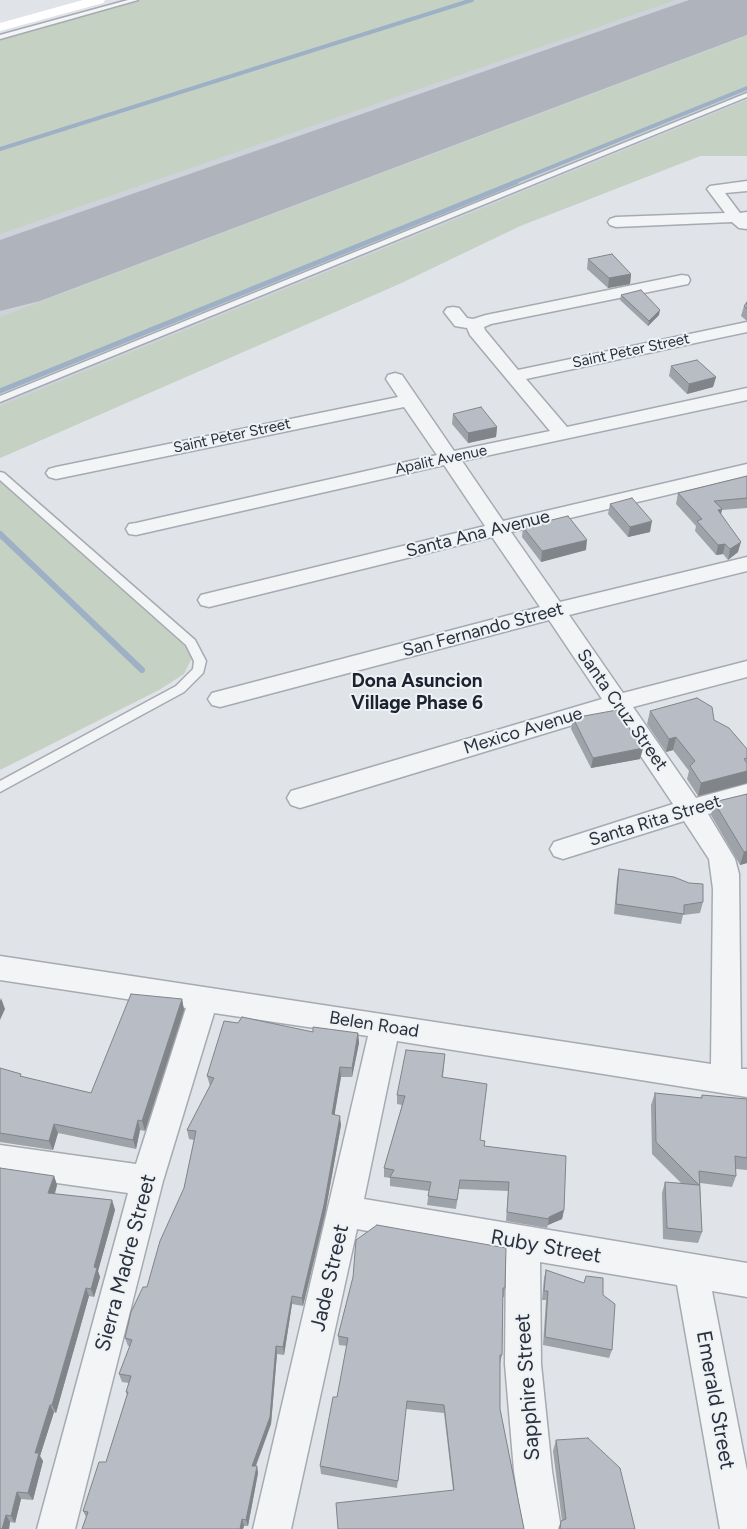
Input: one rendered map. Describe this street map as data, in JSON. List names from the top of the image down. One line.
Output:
{"streets":{"street":["Saint Peter Street","Apalit Avenue","Santa Ana Avenue","San Fernando Street","Santa Cruz Street","Mexico Avenue","Santa Rita Street","Belen Road","Ruby Street","Sierra Madre Street","Jade Street","Sapphire Street","Emerald Street"]},"crossings":[["Saint Peter Street","Santa Cruz Street"],["Apalit Avenue","Santa Cruz Street"],["Santa Ana Avenue","Santa Cruz Street"],["San Fernando Street","Santa Cruz Street"],["Santa Cruz Street","Mexico Avenue"],["Santa Cruz Street","Santa Rita Street"],["Santa Cruz Street","Belen Road"],["Belen Road","Sierra Madre Street"],["Belen Road","Jade Street"],["Ruby Street","Jade Street"],["Ruby Street","Sapphire Street"],["Ruby Street","Emerald Street"]],"districts":["Dona Asuncion Village Phase 6"]}
